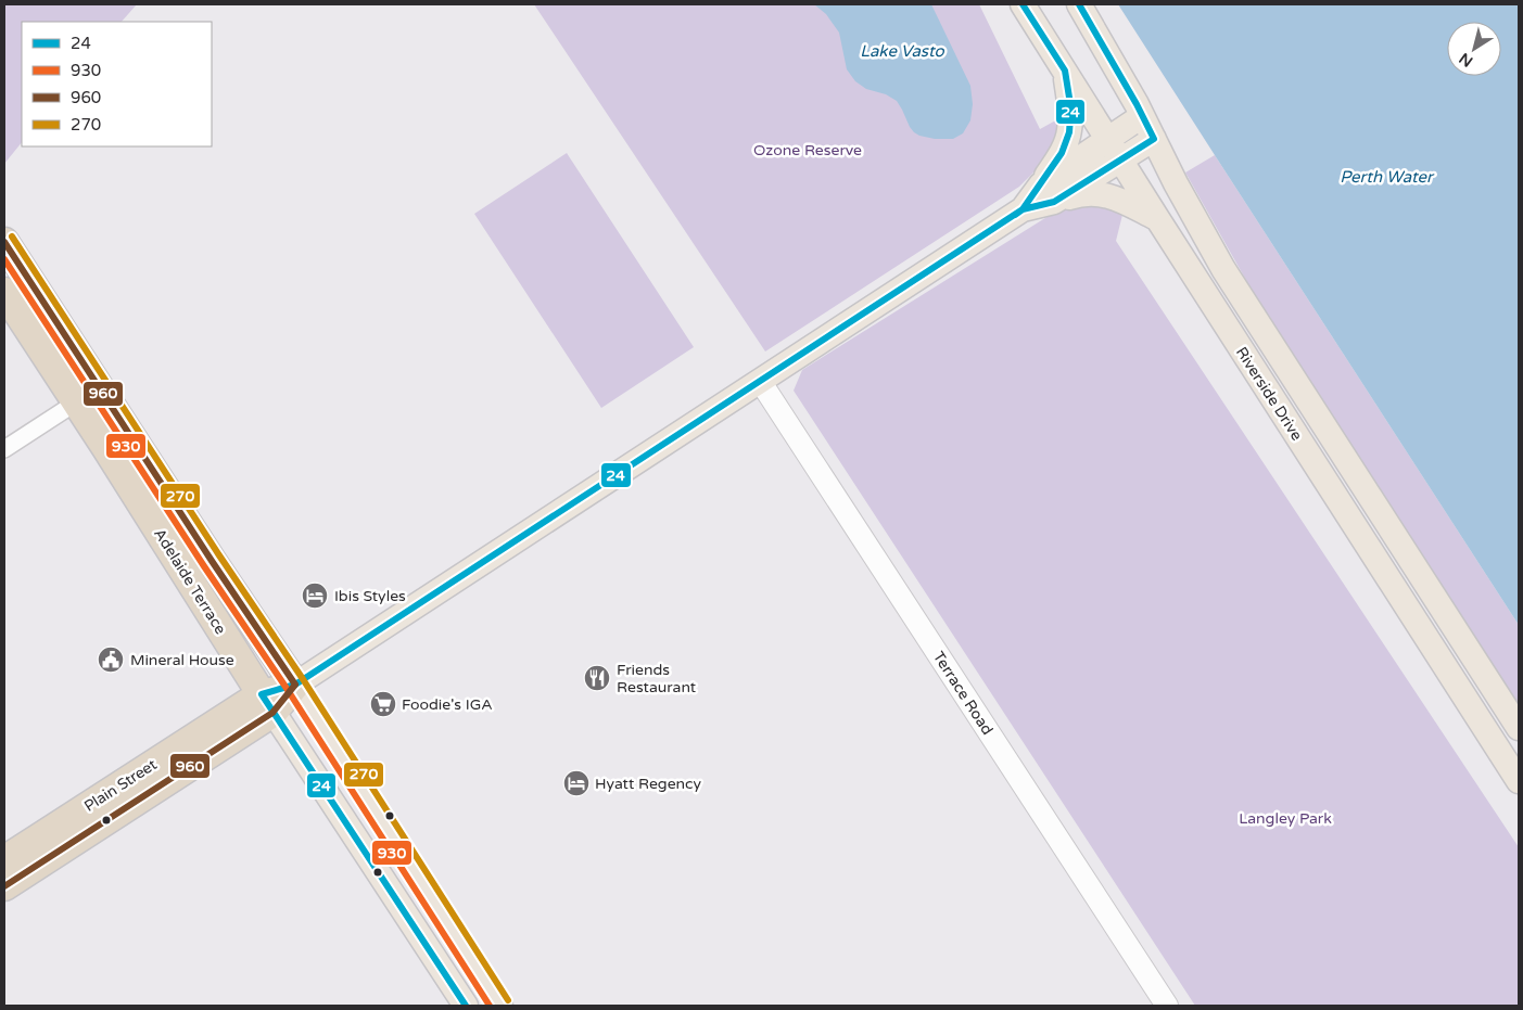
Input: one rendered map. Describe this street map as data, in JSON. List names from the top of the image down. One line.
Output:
{"streets":{"highway":["Adelaide Terrace","Plain Street"],"main road":["Riverside Drive"],"street":["Terrace Road"]},"crossings":[["Riverside Drive","Plain Street"],["Adelaide Terrace","Plain Street"],["Terrace Road","Plain Street"]],"water":["Lake Vasto","Perth Water"],"parks":["Ozone Reserve","Langley Park"],"places":{"hotel":["Ibis Styles","Hyatt Regency"],"public building":["Mineral House"],"restaurant":["Friends Restaurant"],"supermarket":["Foodie's IGA"]},"lines":["transit line 24","transit line 270","transit line 960","transit line 930"],"legend":["24","930","960","270"],"north":"bottom left"}
